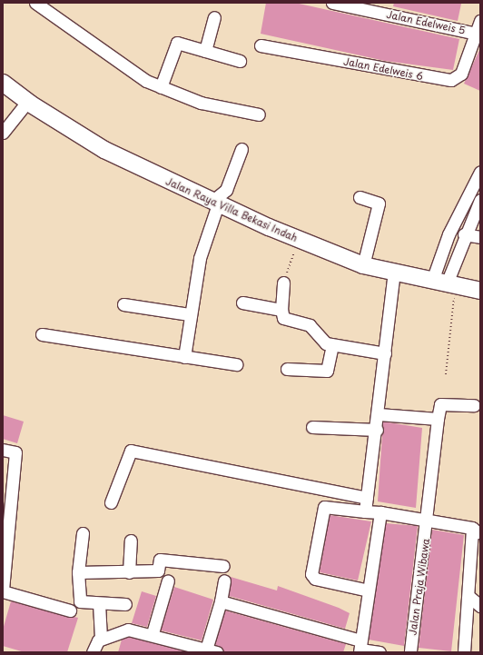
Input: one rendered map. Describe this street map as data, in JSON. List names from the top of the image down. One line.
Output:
{"streets":{"main road":["Jalan Raya Villa Bekasi Indah"],"street":["Jalan Edelweis 5","Jalan Edelweis 6","Jalan Praja Wibawa"]},"crossings":[["Jalan Edelweis 5","Jalan Edelweis 6"]]}
